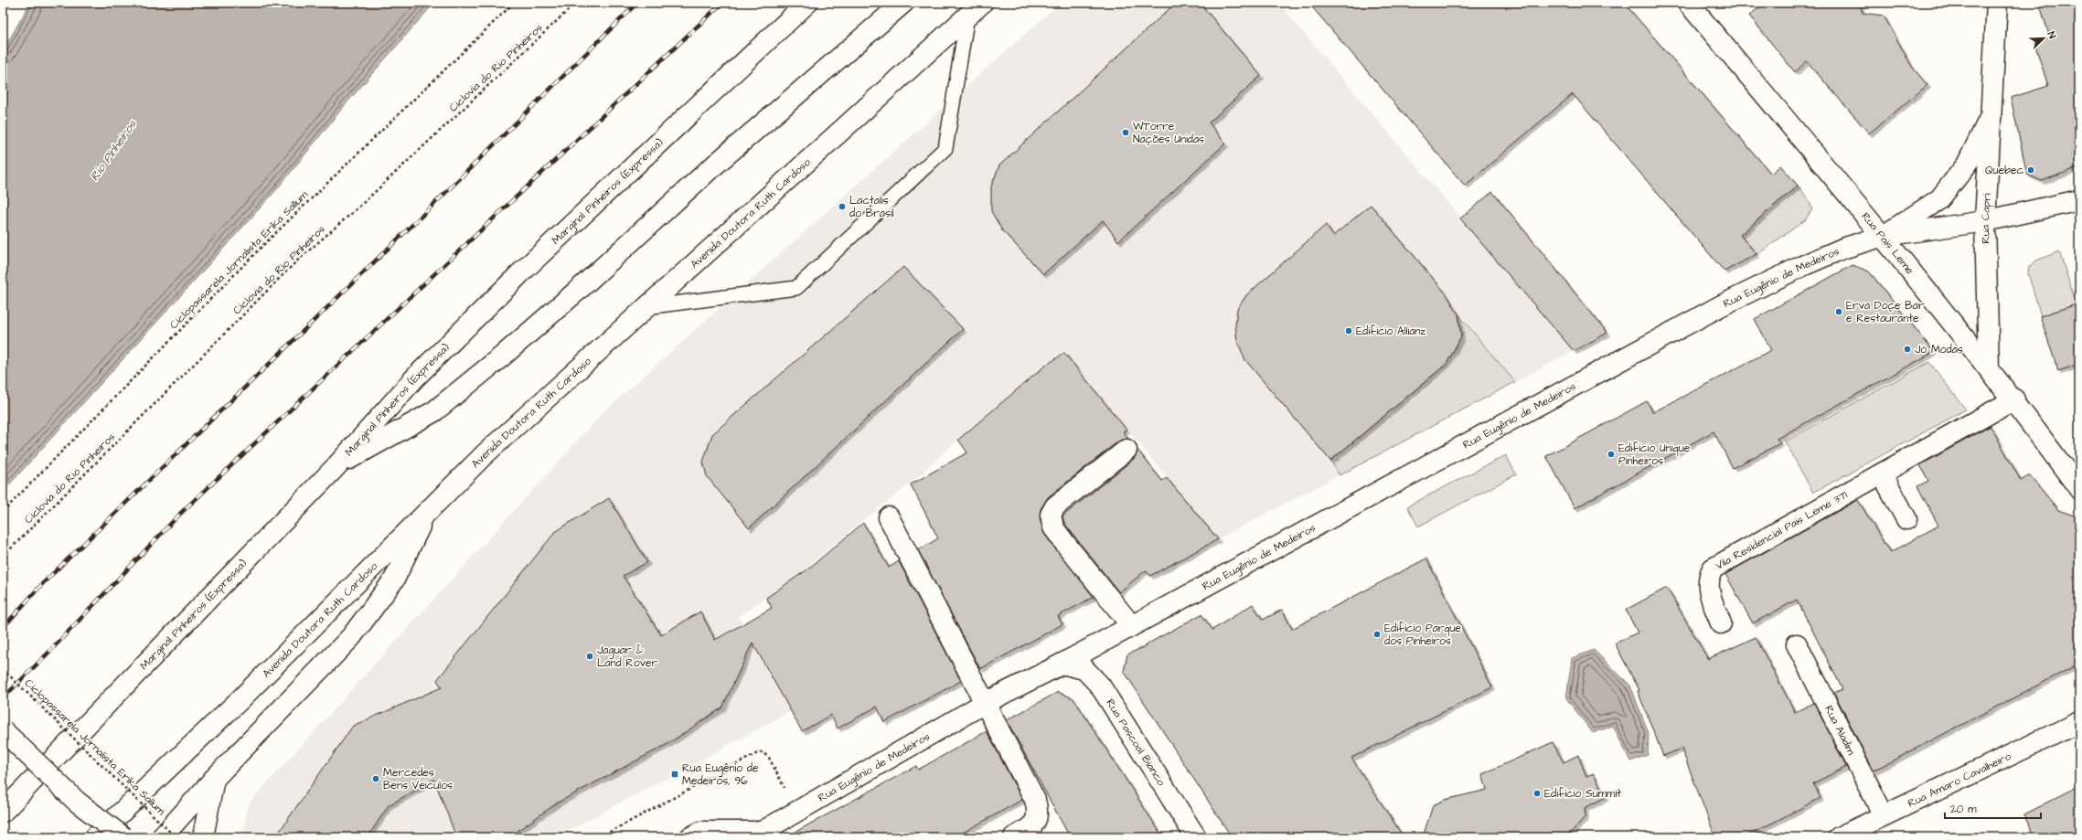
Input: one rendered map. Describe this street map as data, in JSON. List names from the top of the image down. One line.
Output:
{"streets":{"main road":["Marginal Pinheiros (Expressa)","Avenida Doutora Ruth Cardoso","Rua Capri","Rua Pais Leme","Rua Eugênio de Medeiros","Vila Residencial Pais Leme 371","Rua Aladim","Rua Pascoal Bianco","Rua Amaro Cavalheiro"],"path":["Ciclovia do Rio Pinheiros","Ciclopassarela Jornalista Erika Sallum"]},"crossings":[["Rua Capri","Rua Pais Leme"],["Rua Capri","Rua Eugênio de Medeiros"],["Rua Pais Leme","Rua Eugênio de Medeiros"],["Rua Pais Leme","Vila Residencial Pais Leme 371"],["Rua Eugênio de Medeiros","Rua Pascoal Bianco"],["Rua Aladim","Rua Amaro Cavalheiro"]],"water":["Rio Pinheiros"],"places":{"other":["WTorre Nações Unidas","Quebec","Lactalis do Brasil","Erva Doçe Bar e Restaurante","Edifício Allianz","Jó Modas","Edifício Unique Pinheiros","Edifício Parque dos Pinheiros","Jaguar & Land Rover","Mercedes Bens Veiculos","Edifício Summit"],"transit":["Rua Eugênio de Medeiros, 96"]},"scale_bar":"20 m","north":"top right"}
